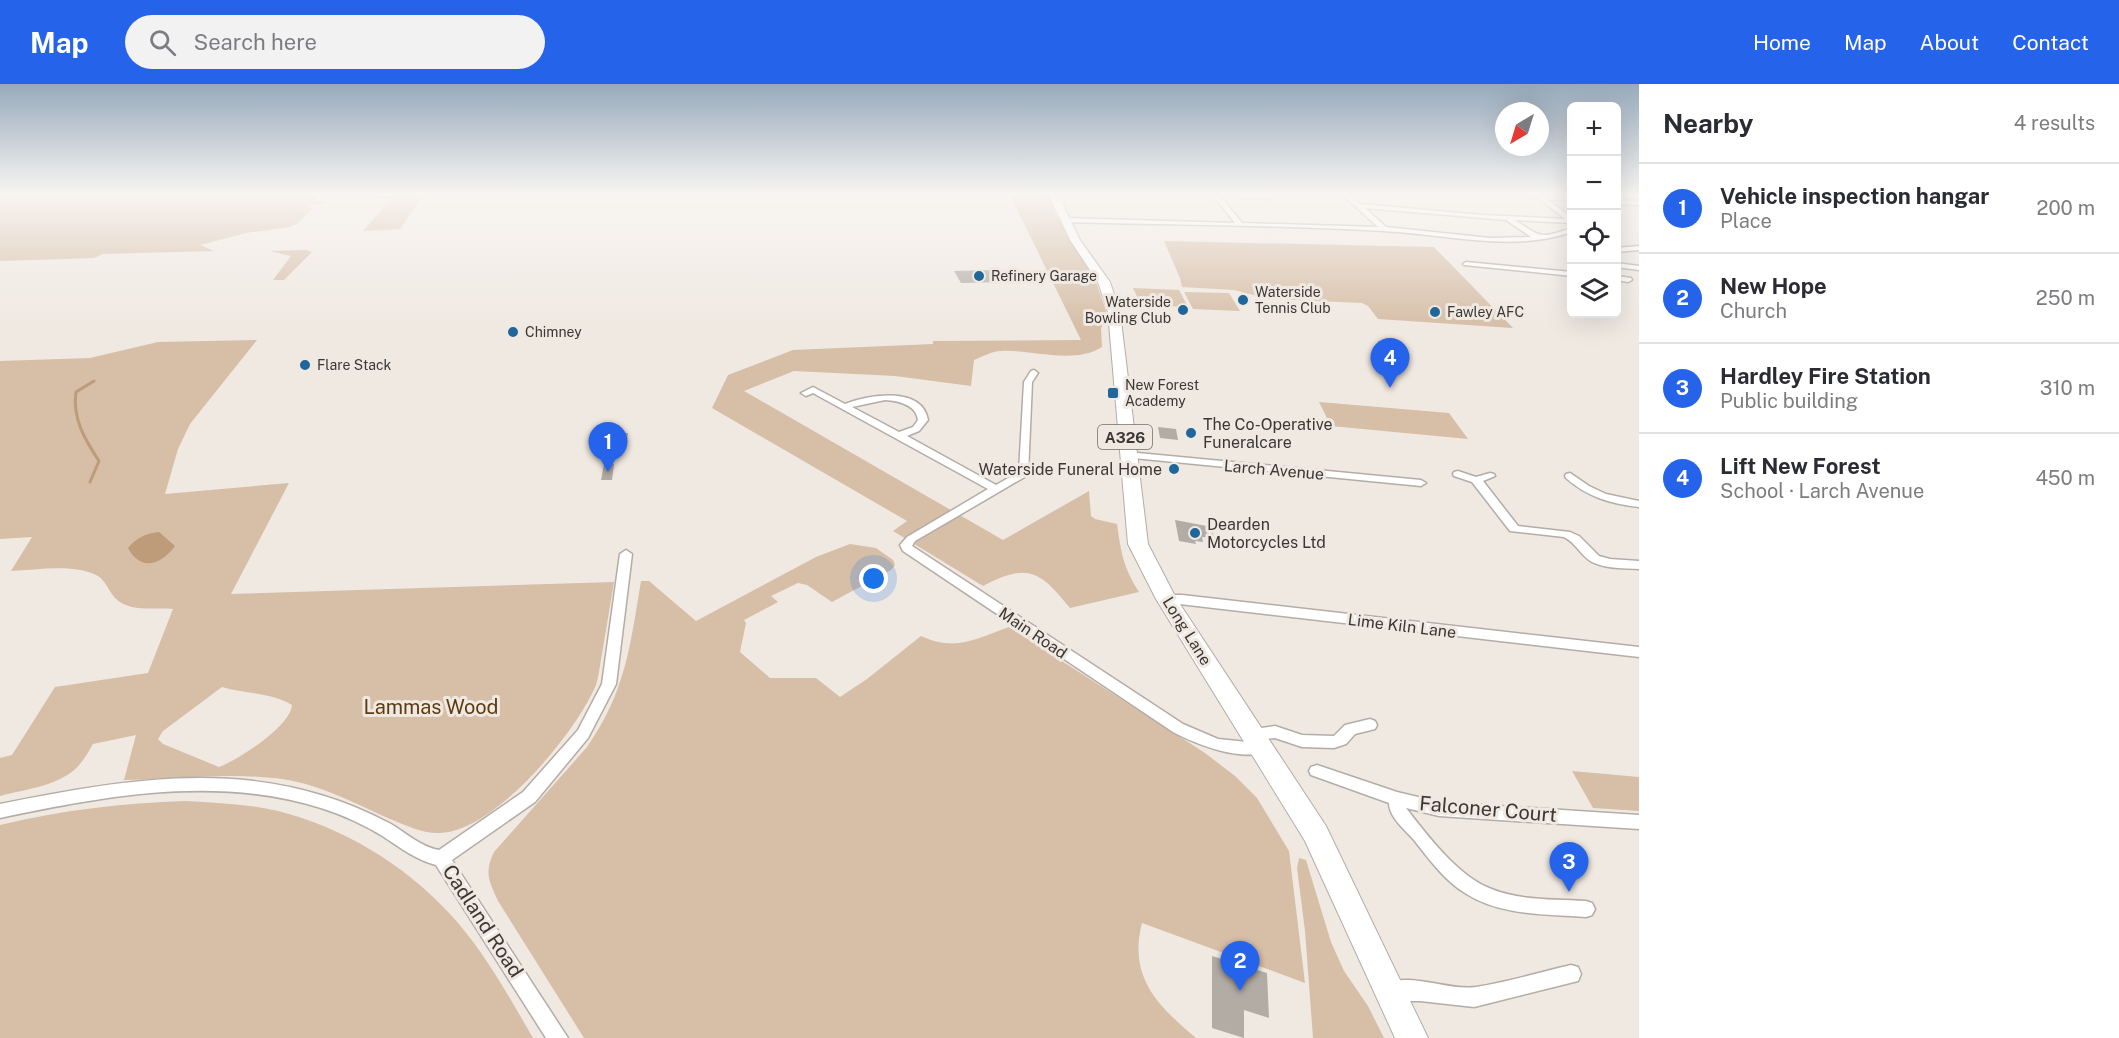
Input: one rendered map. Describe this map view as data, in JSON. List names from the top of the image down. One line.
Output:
{"streets":{"main road":["A326","Long Lane"],"street":["Larch Avenue","Lime Kiln Lane","Main Road","Falconer Court","Cadland Road"]},"crossings":[["Larch Avenue","Long Lane"],["Lime Kiln Lane","Long Lane"],["Long Lane","Main Road"]],"parks":["Lammas Wood"],"places":{"other":["Refinery Garage","Waterside Tennis Club","Waterside Bowling Club","Fawley AFC","Chimney","Flare Stack","The Co-Operative Funeralcare","Waterside Funeral Home","Dearden Motorcycles Ltd"],"transit":["New Forest Academy"]},"north":"bottom left","page":{"header":"Map","search":"Search here","nav":["Home","Map","About","Contact"],"heading":["Nearby","4 results"],"map_buttons":["+","−"],"list":[{"mark":"1","name":"Vehicle inspection hangar","note":"Place","value":"200 m"},{"mark":"2","name":"New Hope","note":"Church","value":"250 m"},{"mark":"3","name":"Hardley Fire Station","note":"Public building","value":"310 m"},{"mark":"4","name":"Lift New Forest","note":"School · Larch Avenue","value":"450 m"}],"pins":["4","1","3","2"]}}
